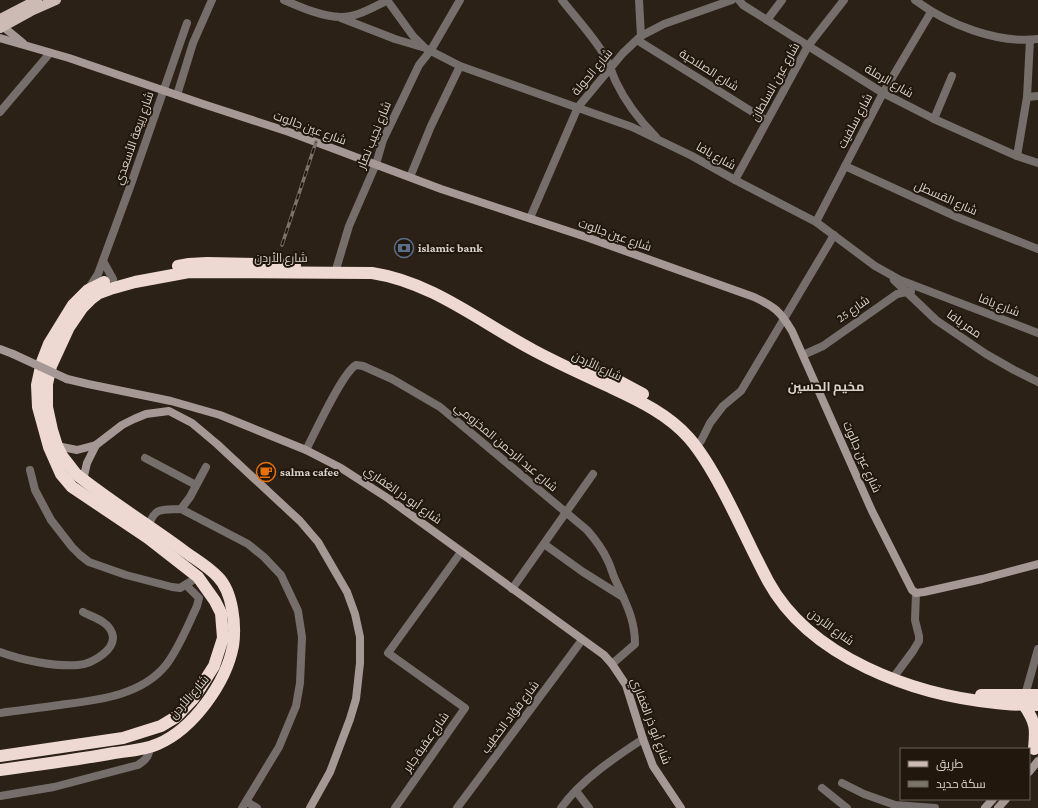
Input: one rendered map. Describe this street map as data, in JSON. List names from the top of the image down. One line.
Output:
{"streets":{"highway":["شارع الأردن"],"street":["شارع الصلاحية","شارع الحولة","شارع الرملة","شارع عين السلطان","شارع سلفيت","شارع عين جالوت","شارع نجيب نصار","شارع ربيعة الأسعدي","شارع يافا","شارع القسطل","شارع 25","ممر يافا","شارع عبد الرحمن المخزومي","شارع أبو ذر الغفاري","شارع فؤاد الخطيب","شارع عقبة جابر"]},"crossings":[["شارع الصلاحية","شارع الحولة"],["شارع الصلاحية","شارع عين السلطان"],["شارع الحولة","شارع عين جالوت"],["شارع الحولة","شارع يافا"],["شارع الرملة","شارع عين السلطان"],["شارع الرملة","شارع سلفيت"],["شارع عين السلطان","شارع يافا"],["شارع سلفيت","شارع يافا"],["شارع سلفيت","شارع القسطل"],["شارع عين جالوت","شارع نجيب نصار"],["شارع عين جالوت","شارع ربيعة الأسعدي"],["شارع عين جالوت","شارع 25"],["شارع نجيب نصار","شارع يافا"],["شارع نجيب نصار","شارع الأردن"],["شارع ربيعة الأسعدي","شارع الأردن"],["شارع يافا","شارع 25"],["شارع يافا","ممر يافا"],["شارع 25","ممر يافا"],["شارع عبد الرحمن المخزومي","شارع أبو ذر الغفاري"],["شارع أبو ذر الغفاري","شارع فؤاد الخطيب"],["شارع أبو ذر الغفاري","شارع عقبة جابر"]],"districts":["مخيم الحسين"],"places":{"bank":["islamic bank"],"cafe":["salma cafee"]},"legend":["طريق","سكة حديد"]}
